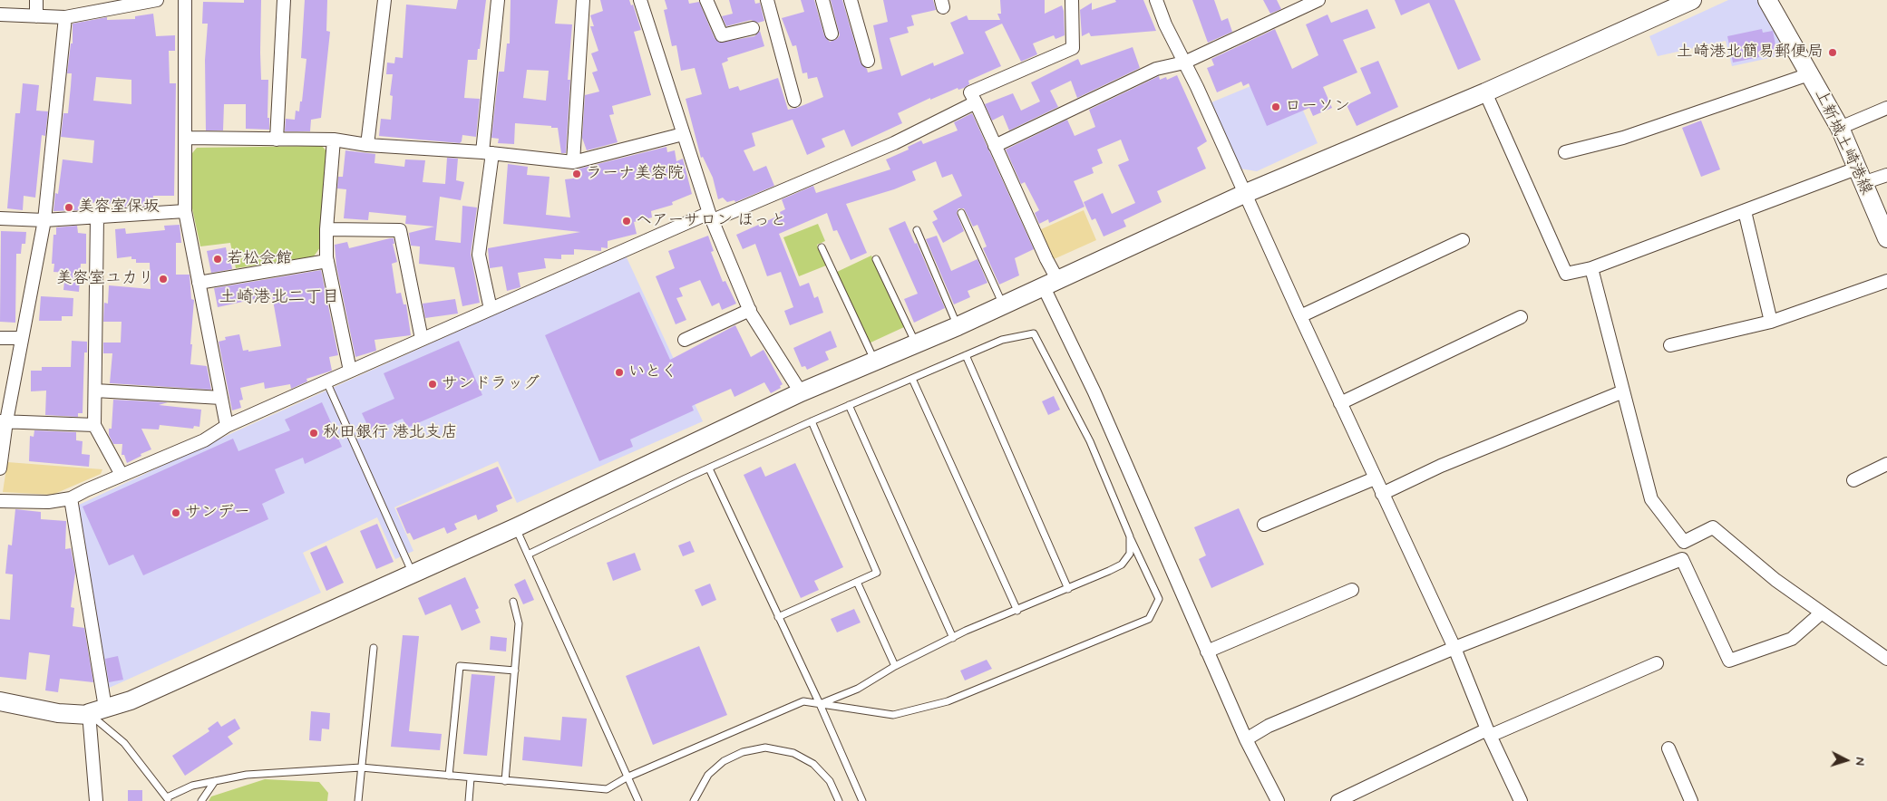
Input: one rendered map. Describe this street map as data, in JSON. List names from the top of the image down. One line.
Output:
{"streets":{"street":["上新城土崎港線"]},"districts":["土崎港北二丁目"],"places":["土崎港北簡易郵便局","ローソン","ラーナ美容院","美容室保坂","ヘアーサロン ほっと","若松会館","美容室ユカリ","いとく","サンドラッグ","秋田銀行 港北支店","サンデー"],"north":"right"}
